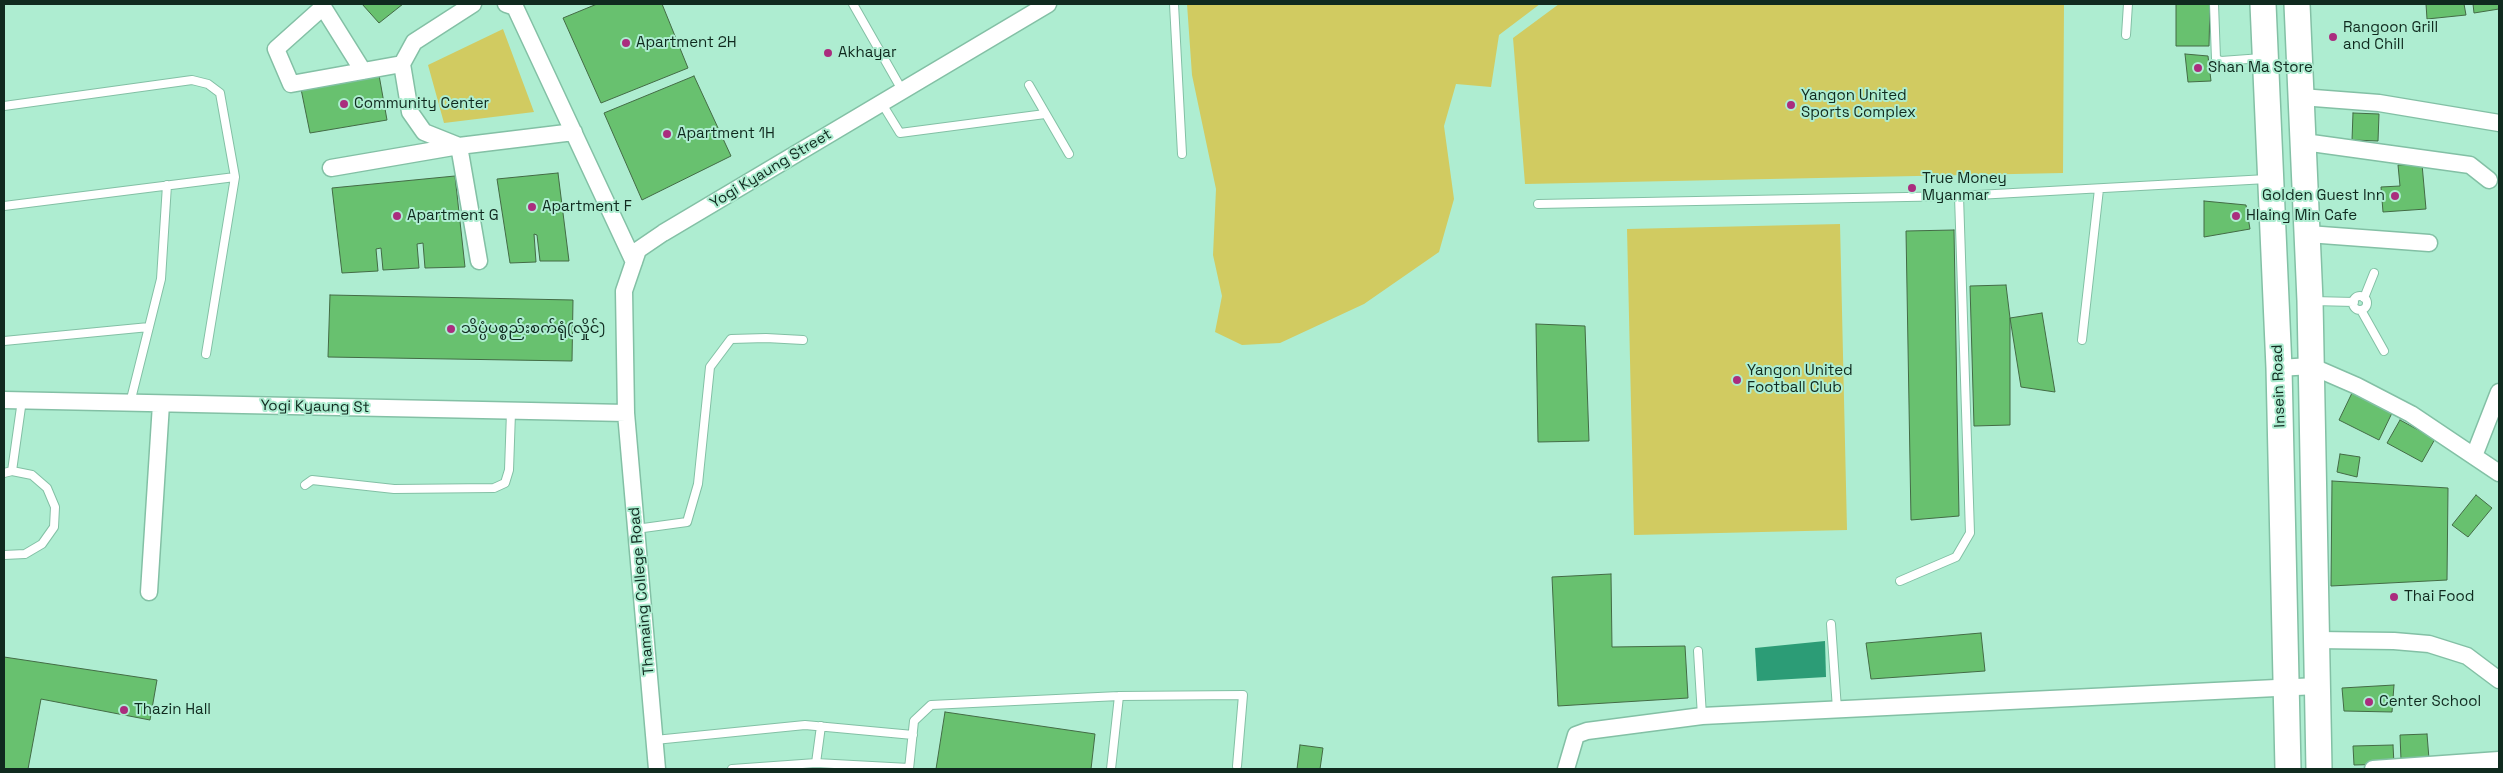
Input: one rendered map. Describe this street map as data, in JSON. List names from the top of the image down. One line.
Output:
{"streets":{"main road":["Insein Road"],"street":["Yogi Kyaung Street","Yogi Kyaung St","Thamaing College Road"]},"crossings":[["Yogi Kyaung Street","Yogi Kyaung St"],["Yogi Kyaung Street","Thamaing College Road"],["Yogi Kyaung St","Thamaing College Road"]],"places":["Rangoon Grill and Chill","Apartment 2H","Akhayar","Shan Ma Store","Community Center","Yangon United Sports Complex","Apartment 1H","True Money Myanmar","Golden Guest Inn","Apartment F","Apartment G","Hlaing Min Cafe","သိပ္ပံပစ္စည်းစက်ရုံ(လှိုင်)","Yangon United Football Club","Thai Food","Center School","Thazin Hall"]}
